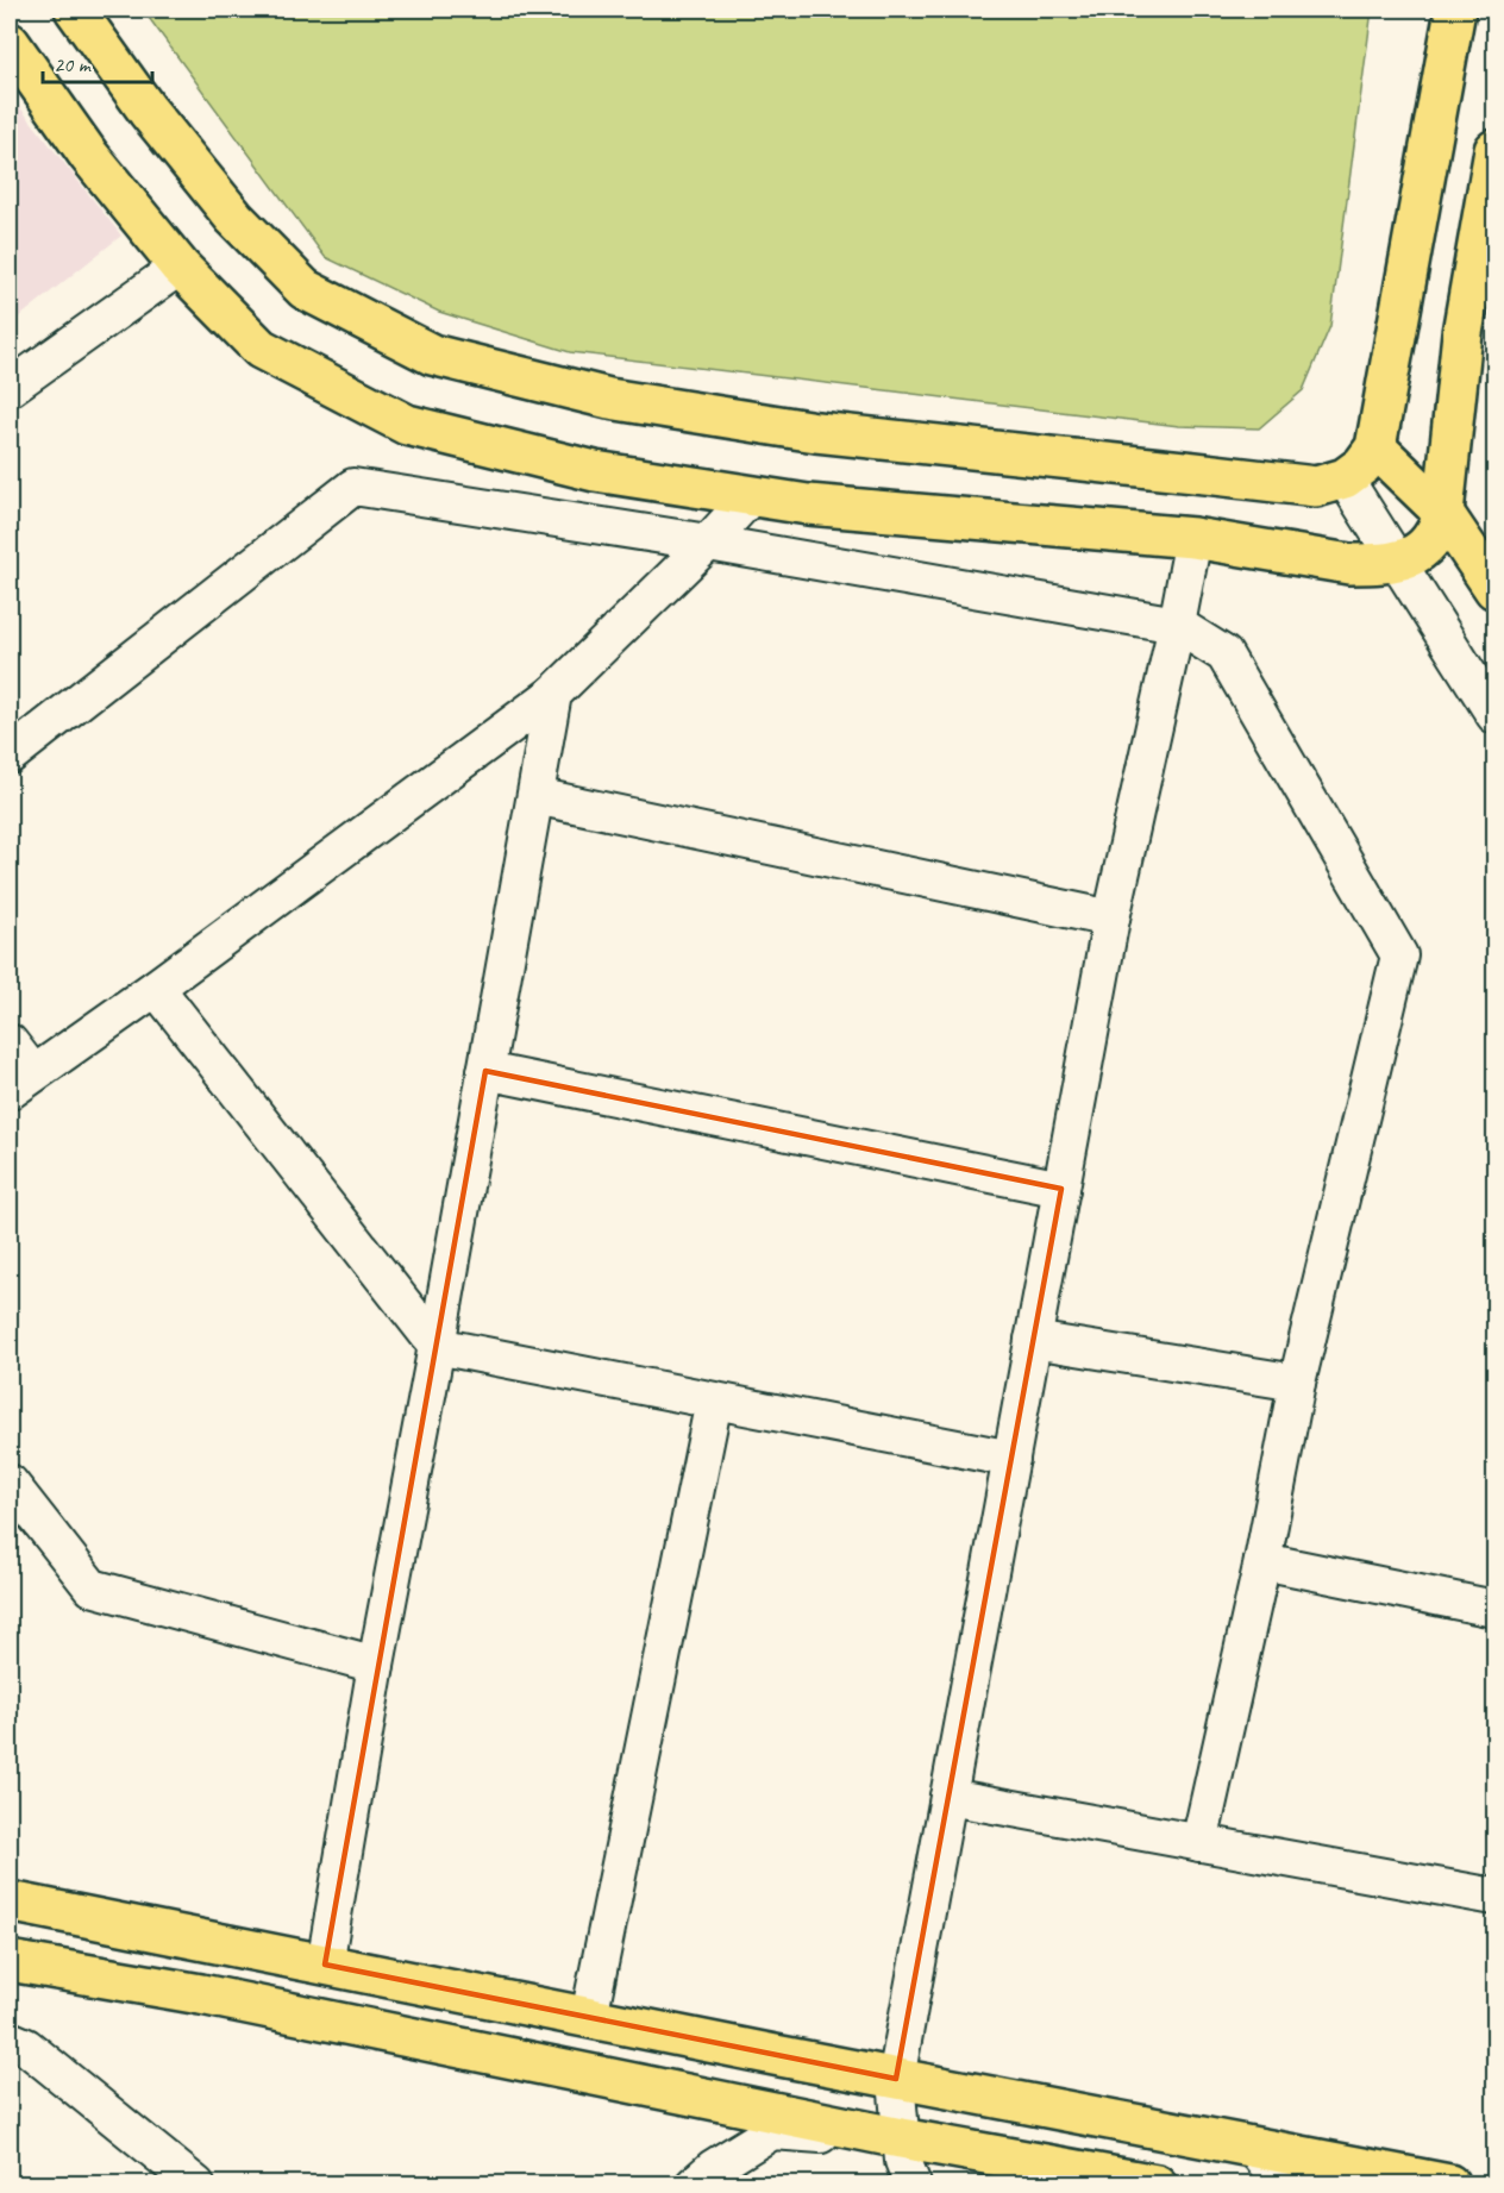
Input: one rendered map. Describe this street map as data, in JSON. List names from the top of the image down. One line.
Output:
{"scale_bar":"20 m"}
